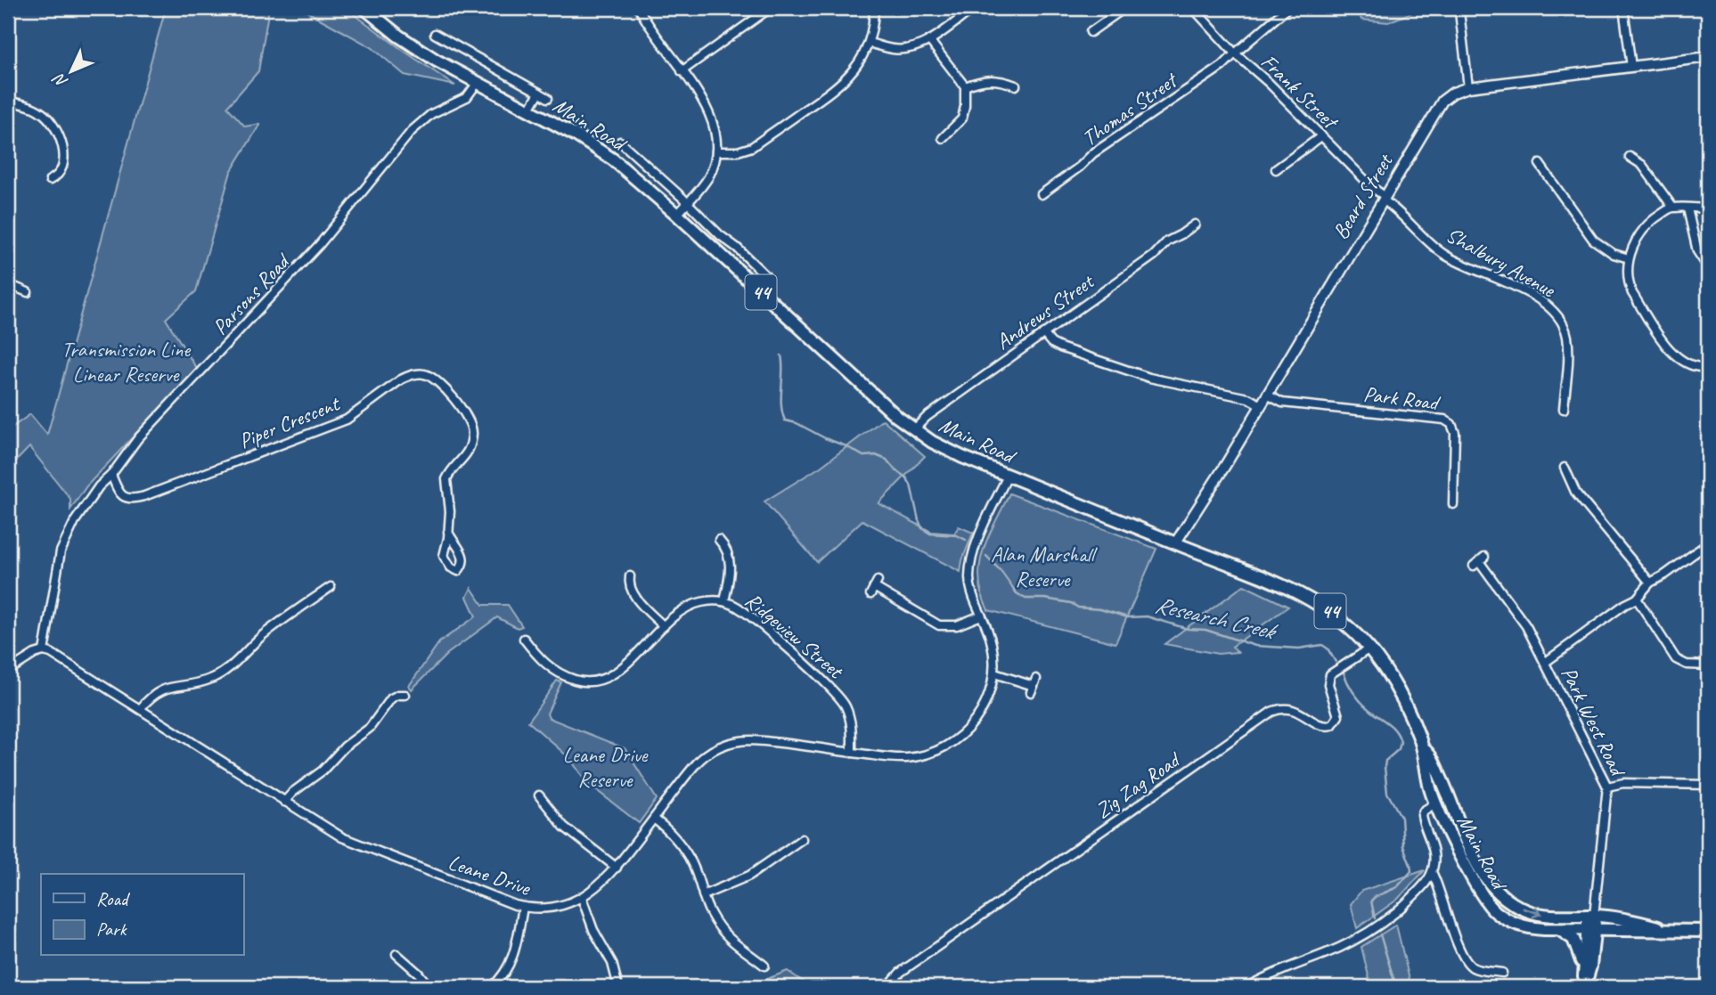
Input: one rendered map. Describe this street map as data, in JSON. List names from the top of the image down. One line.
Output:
{"streets":{"main road":["Main Road","44"],"street":["Frank Street","Thomas Street","Beard Street","Shalbury Avenue","Parsons Road","Andrews Street","Park Road","Piper Crescent","Ridgeview Street","Park West Road","Zig Zag Road","Leane Drive"]},"crossings":[["Frank Street","Thomas Street"],["Frank Street","Beard Street"],["Frank Street","Shalbury Avenue"],["Main Road","Beard Street"],["Main Road","Parsons Road"],["Main Road","Andrews Street"],["Main Road","Park West Road"],["Main Road","Zig Zag Road"],["Main Road","Leane Drive"],["Beard Street","Shalbury Avenue"],["Beard Street","Park Road"],["Parsons Road","Piper Crescent"],["Parsons Road","Leane Drive"],["Ridgeview Street","Leane Drive"]],"water":["Research Creek"],"parks":["Transmission Line Linear Reserve","Alan Marshall Reserve","Leane Drive Reserve"],"legend":["Road","Park"],"north":"bottom left"}
